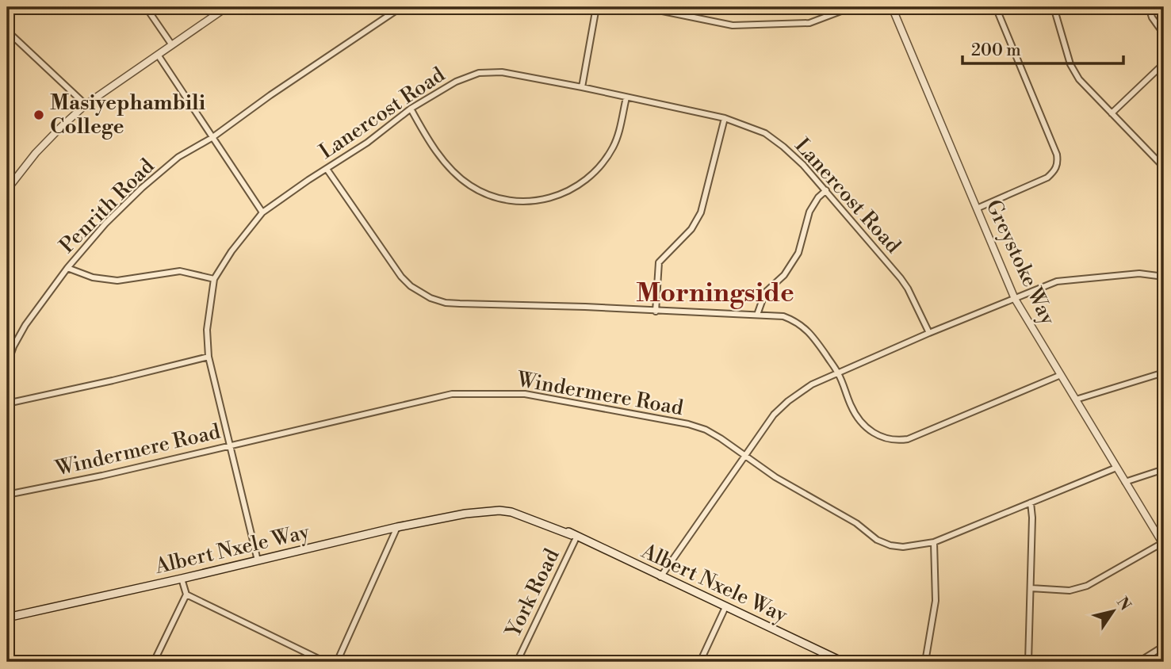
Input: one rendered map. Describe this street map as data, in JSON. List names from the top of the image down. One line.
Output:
{"streets":{"main road":["Albert Nxele Way"],"street":["Lanercost Road","Penrith Road","Greystoke Way","Windermere Road","York Road"]},"crossings":[["Lanercost Road","Windermere Road"],["Lanercost Road","Albert Nxele Way"],["Greystoke Way","Windermere Road"],["Albert Nxele Way","York Road"]],"districts":["Morningside"],"places":["Masiyephambili College"],"scale_bar":"200 m","north":"top right"}
